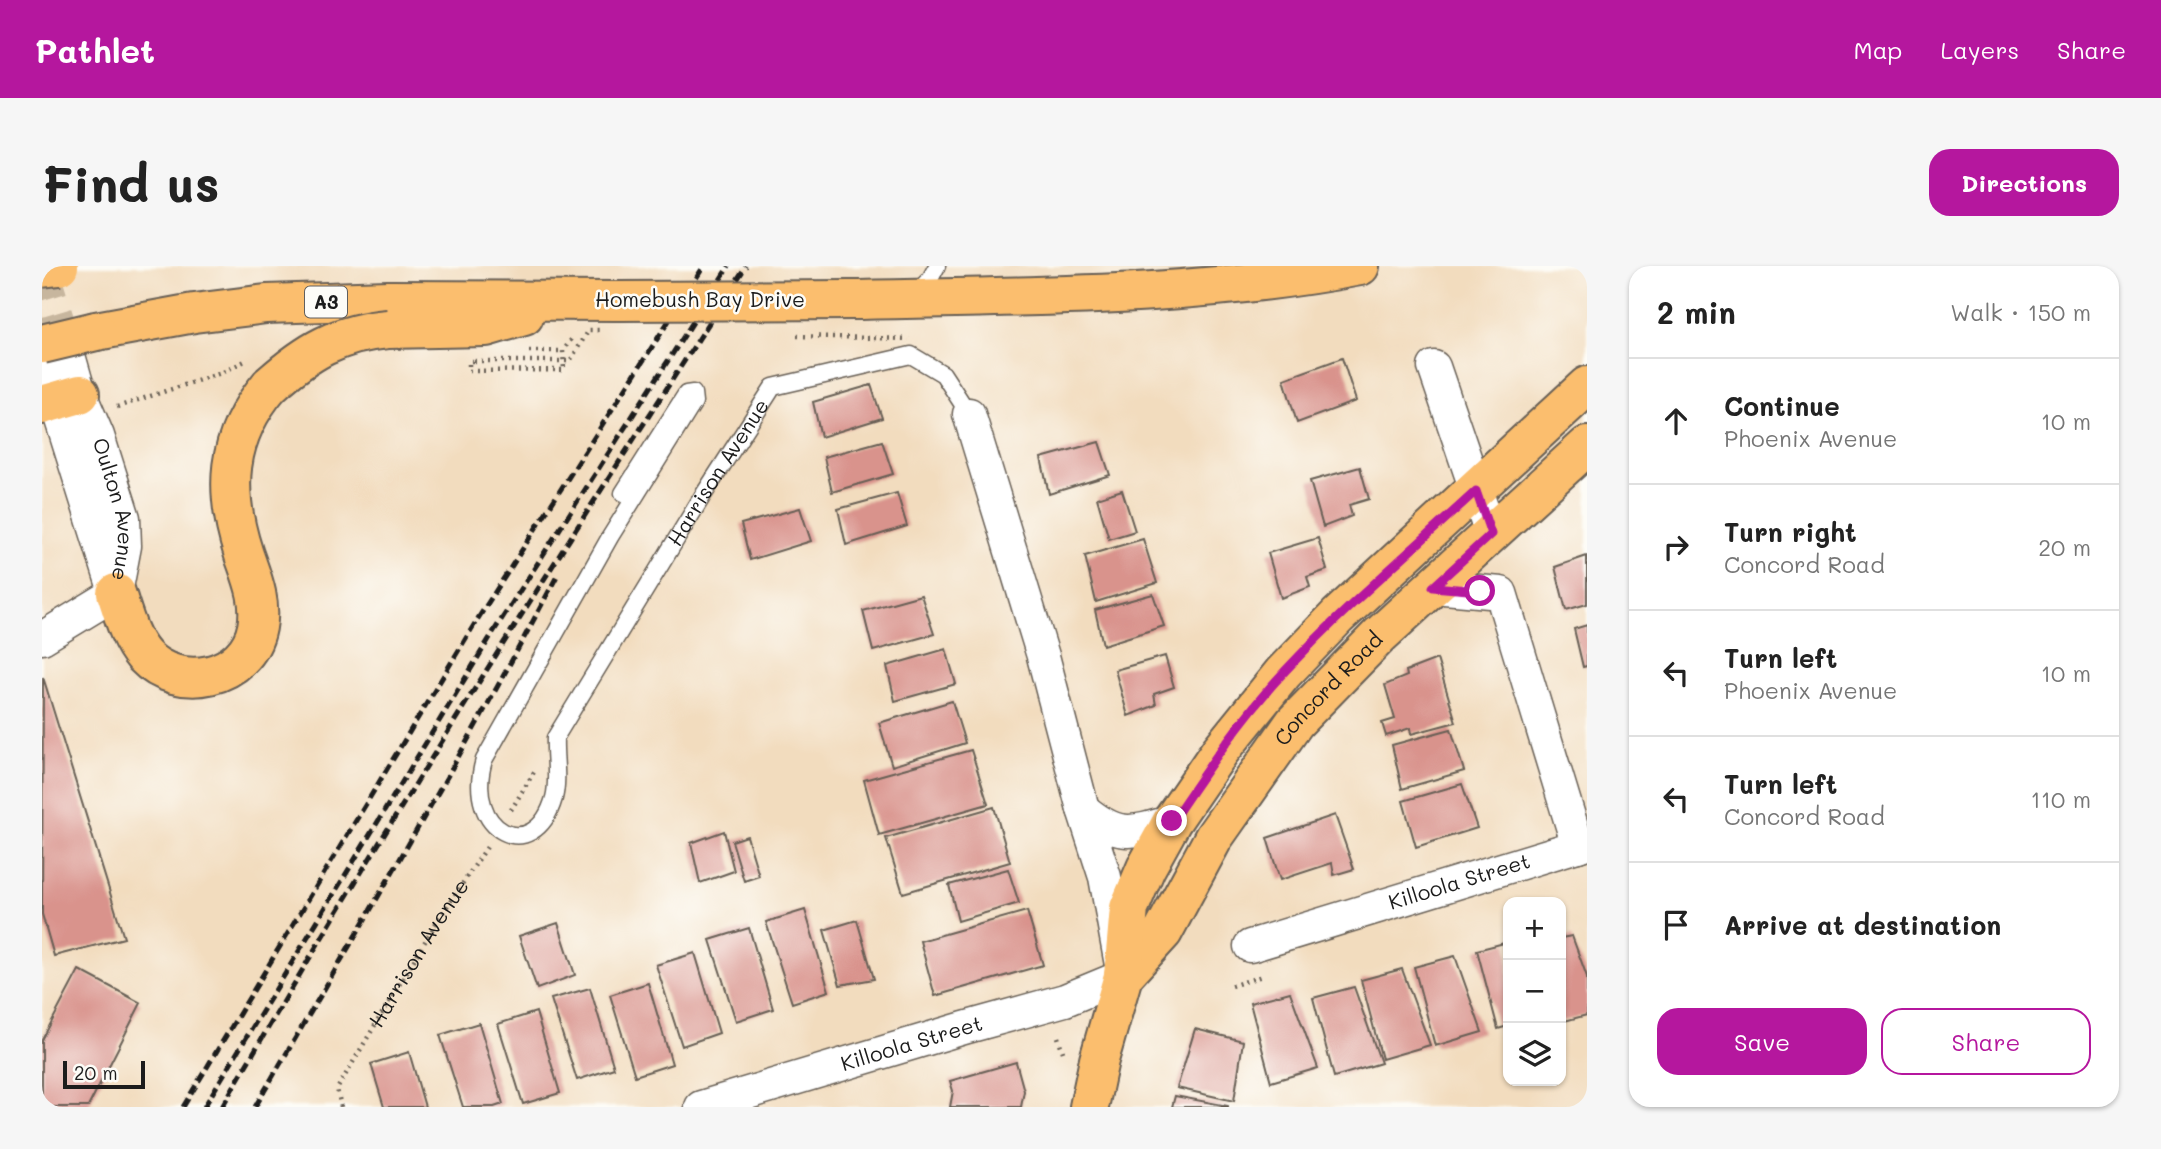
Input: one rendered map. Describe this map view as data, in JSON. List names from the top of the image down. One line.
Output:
{"streets":{"main road":["Homebush Bay Drive","A3","Concord Road"],"street":["Harrison Avenue","Oulton Avenue","Killoola Street"]},"crossings":[["Homebush Bay Drive","Oulton Avenue"],["Harrison Avenue","Concord Road"],["Harrison Avenue","Killoola Street"],["Concord Road","Killoola Street"]],"scale_bar":"20 m","page":{"header":"Pathlet","nav":["Map","Layers","Share"],"buttons":["Directions",["Save","Share"]],"title":"Find us","heading":["2 min","Walk · 150 m"],"list":[["Continue","Phoenix Avenue","10 m"],["Turn right","Concord Road","20 m"],["Turn left","Phoenix Avenue","10 m"],["Turn left","Concord Road","110 m"],"Arrive at destination"],"map_buttons":["+","−"],"scale":"20 m"}}
